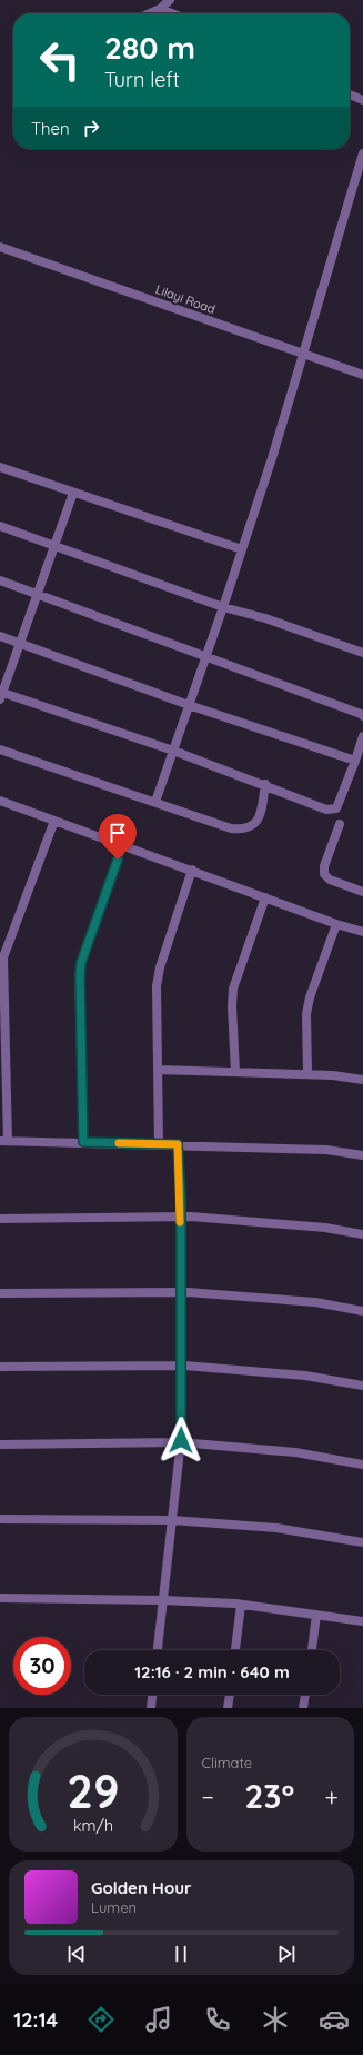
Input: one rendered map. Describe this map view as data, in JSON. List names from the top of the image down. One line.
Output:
{"streets":{"street":["Lilayi Road"]},"page":{"turn":["280 m","Turn left"],"then":"Then","limit":"30","trip":"12:16 · 2 min · 640 m","tile":"Climate","heat":["−","23°","+"],"song":["Golden Hour","Lumen"],"tabs":"12:14","gauge":["29","km/h"]}}
